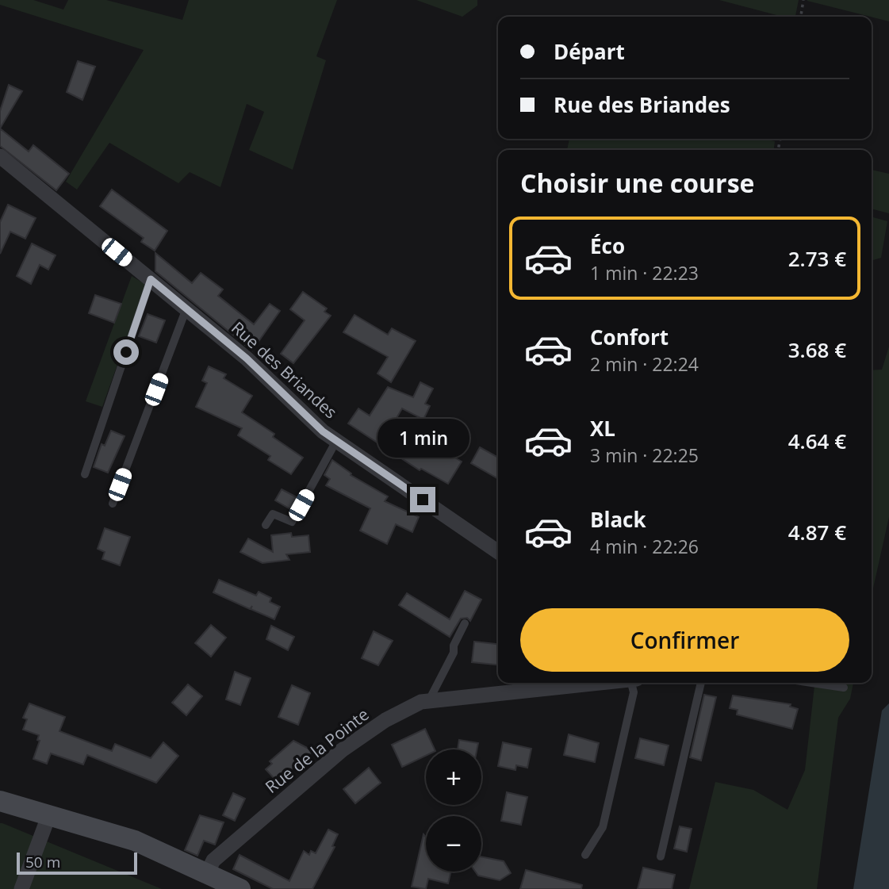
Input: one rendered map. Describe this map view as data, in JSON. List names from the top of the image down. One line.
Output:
{"streets":{"street":["Rue des Briandes","Rue de la Pointe"]},"scale_bar":"50 m","page":{"banner":["Départ","Rue des Briandes"],"heading":"Choisir une course","list":[{"name":"Éco","note":"1 min · 22:23","value":"2.73 €"},{"name":"Confort","note":"2 min · 22:24","value":"3.68 €"},{"name":"XL","note":"3 min · 22:25","value":"4.64 €"},{"name":"Black","note":"4 min · 22:26","value":"4.87 €"}],"bubble":"1 min","buttons":"Confirmer","map_buttons":["+","−"],"scale":"50 m"}}
